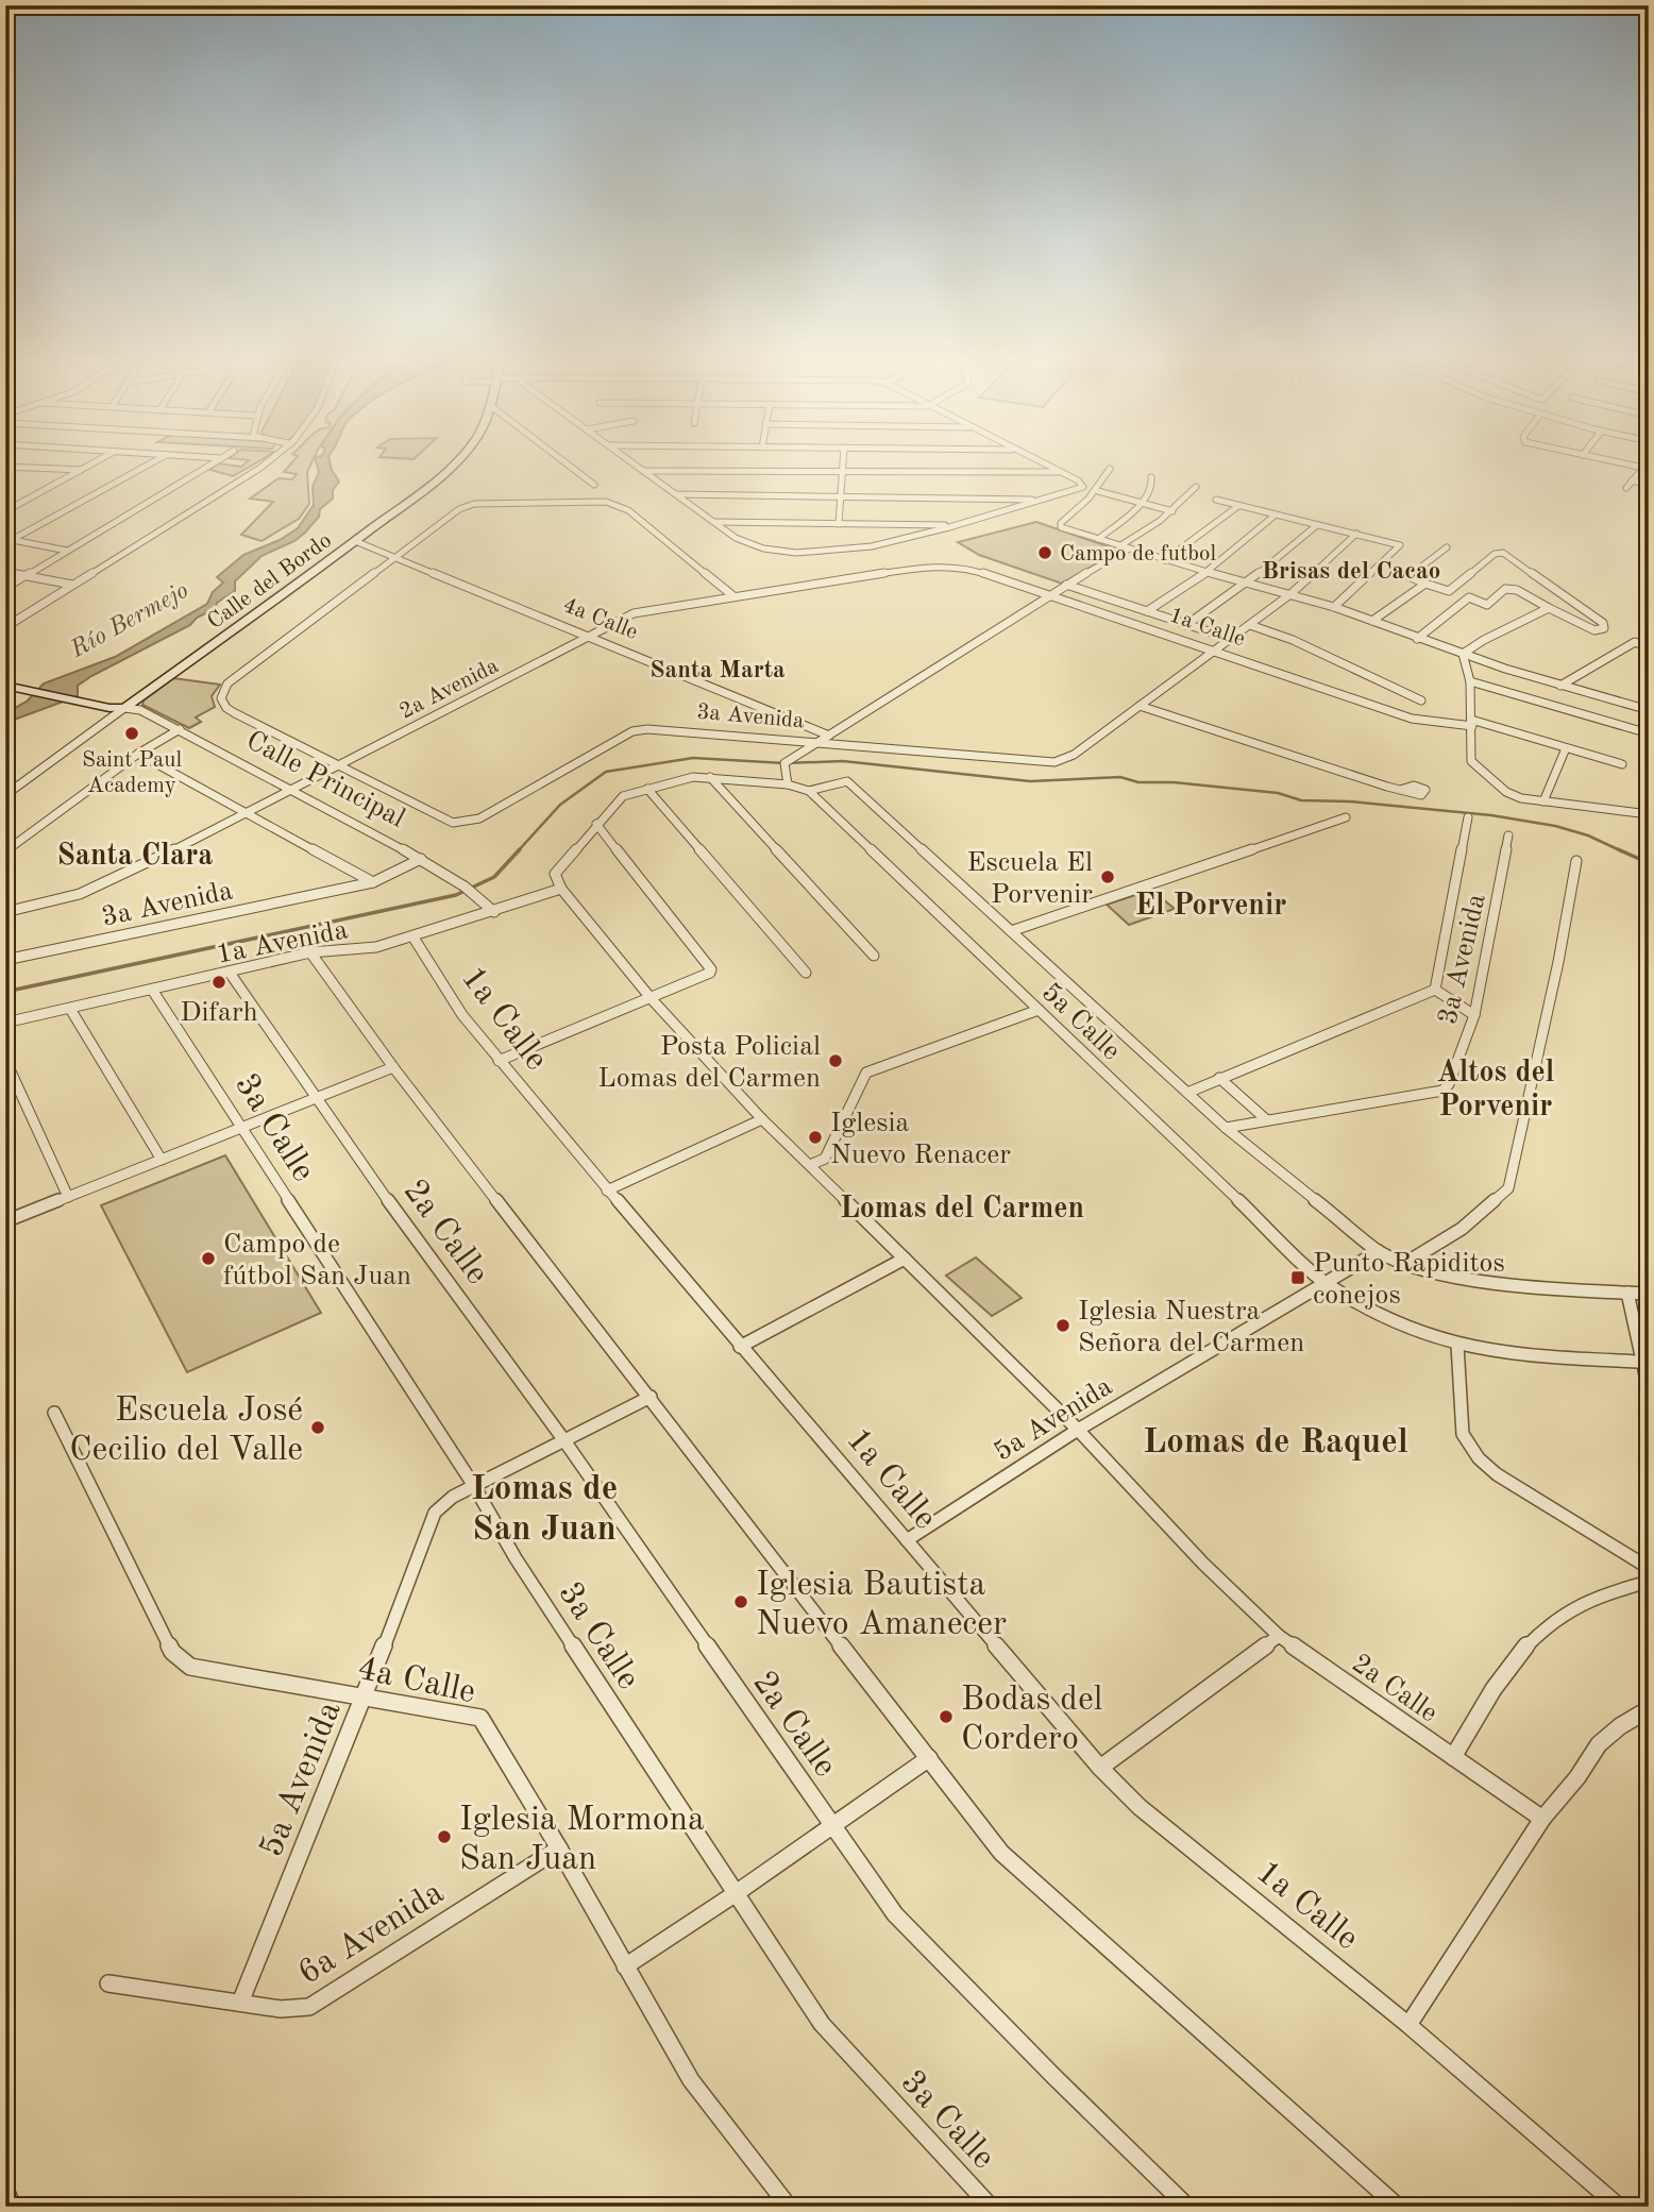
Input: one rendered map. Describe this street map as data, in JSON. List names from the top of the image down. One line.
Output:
{"streets":{"street":["Calle del Bordo","4a Calle","1a Calle","2a Avenida","3a Avenida","Calle Principal","1a Avenida","5a Calle","3a Calle","2a Calle","5a Avenida","6a Avenida"]},"crossings":[["Calle del Bordo","4a Calle"],["Calle del Bordo","Calle Principal"],["4a Calle","2a Avenida"],["4a Calle","5a Avenida"],["4a Calle","6a Avenida"],["1a Calle","2a Avenida"],["1a Calle","1a Avenida"],["1a Calle","5a Avenida"],["2a Avenida","3a Avenida"],["2a Avenida","Calle Principal"],["3a Avenida","Calle Principal"],["Calle Principal","1a Avenida"],["1a Avenida","3a Calle"],["1a Avenida","2a Calle"],["5a Calle","5a Avenida"],["3a Calle","5a Avenida"],["2a Calle","5a Avenida"],["5a Avenida","6a Avenida"]],"districts":["Brisas del Cacao","Santa Marta","Santa Clara","El Porvenir","Altos del Porvenir","Lomas del Carmen","Lomas de Raquel","Lomas de San Juan"],"water":["Río Bermejo"],"places":{"other":["Campo de futbol","Saint Paul Academy","Escuela El Porvenir","Difarh","Posta Policial Lomas del Carmen","Iglesia Nuevo Renacer","Campo de fútbol San Juan","Iglesia Nuestra Señora del Carmen","Escuela José Cecilio del Valle","Iglesia Bautista Nuevo Amanecer","Bodas del Cordero","Iglesia Mormona San Juan"],"transit":["Punto Rapiditos conejos"]}}
